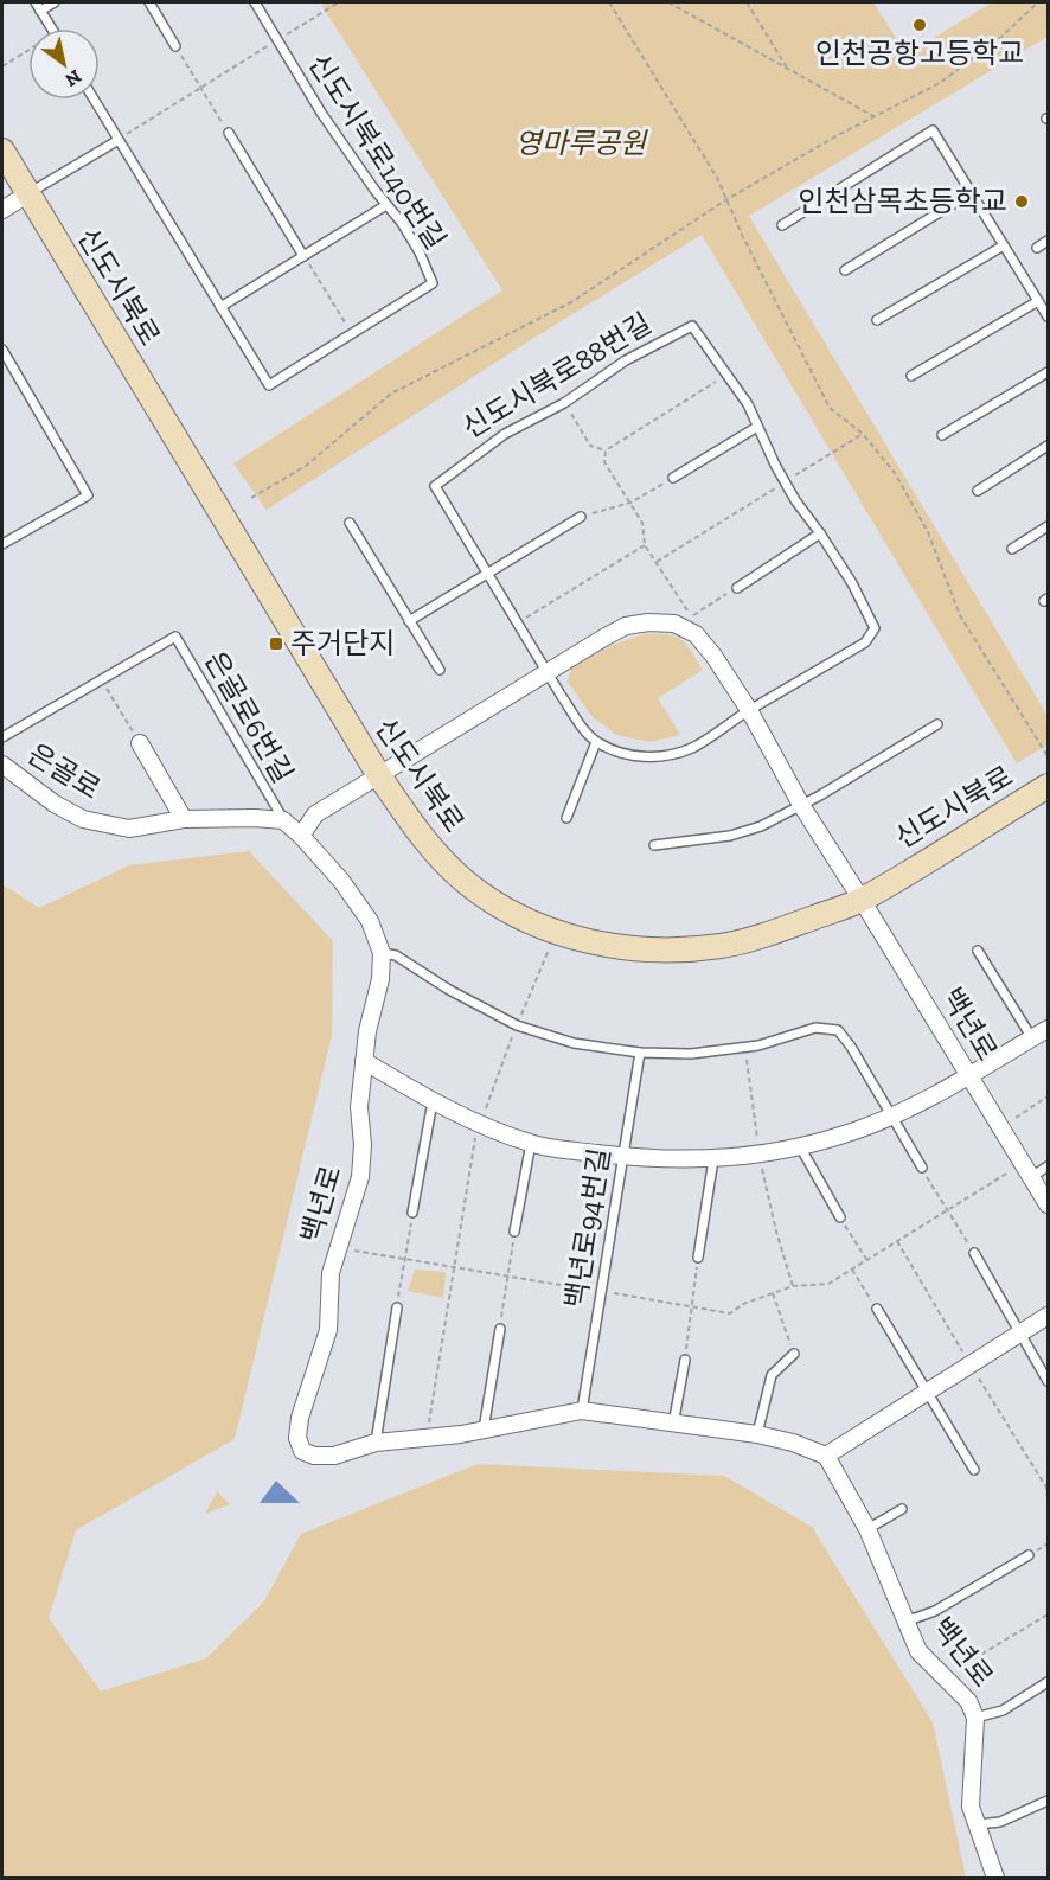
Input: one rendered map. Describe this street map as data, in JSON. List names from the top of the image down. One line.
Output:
{"streets":{"street":["신도시북로","은골로","백년로"],"lane":["신도시북로140번길","신도시북로88번길","은골로6번길","백년로94번길"]},"crossings":[["신도시북로","백년로"],["은골로6번길","은골로"],["백년로","백년로94번길"]],"parks":["영마루공원"],"places":{"other":["인천공항고등학교","인천삼목초등학교"],"transit":["주거단지"]},"north":"bottom right"}
